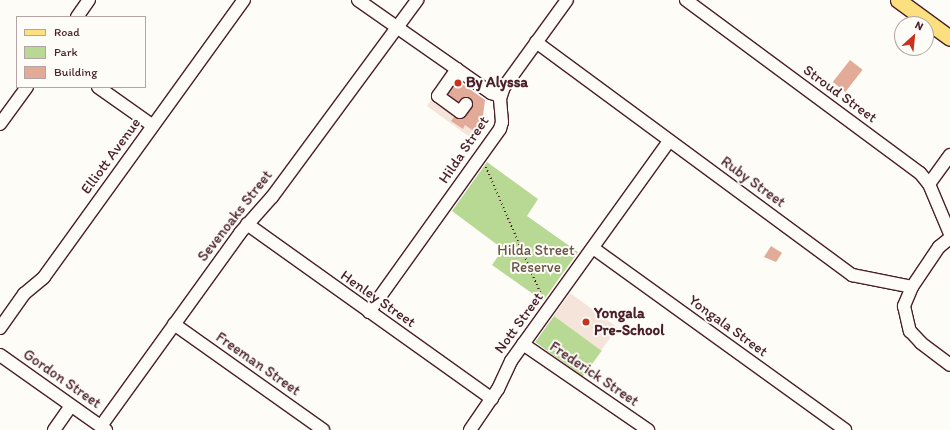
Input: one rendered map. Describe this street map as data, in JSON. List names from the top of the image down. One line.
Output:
{"streets":{"street":["Stroud Street","Hilda Street","Elliott Avenue","Ruby Street","Sevenoaks Street","Henley Street","Nott Street","Yongala Street","Freeman Street","Frederick Street","Gordon Street"]},"crossings":[["Hilda Street","Henley Street"],["Ruby Street","Nott Street"],["Sevenoaks Street","Henley Street"],["Sevenoaks Street","Freeman Street"],["Sevenoaks Street","Gordon Street"],["Henley Street","Nott Street"],["Nott Street","Yongala Street"],["Nott Street","Frederick Street"]],"parks":["Hilda Street Reserve"],"places":["By Alyssa","Yongala Pre-School"],"legend":["Road","Park","Building"],"north":"top right"}
